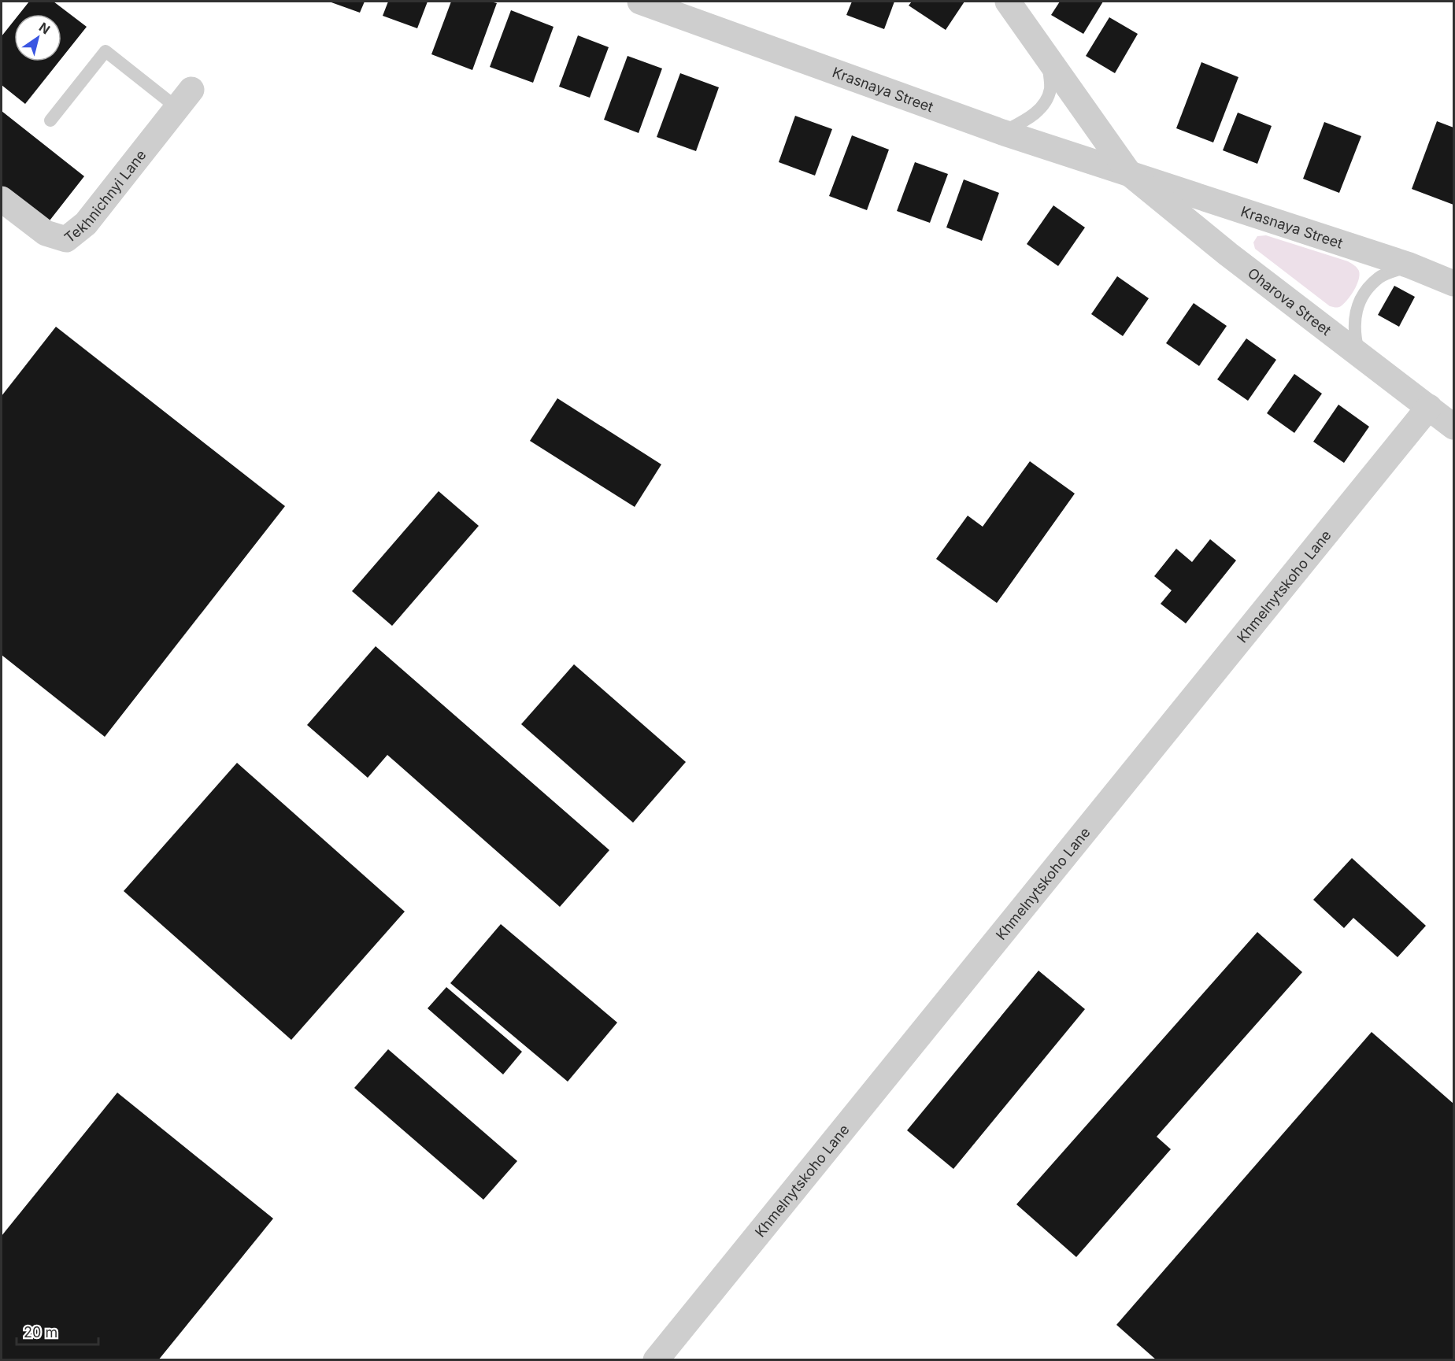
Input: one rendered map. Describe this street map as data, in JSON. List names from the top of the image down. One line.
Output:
{"streets":{"street":["Krasnaya Street","Tekhnichnyi Lane","Oharova Street","Khmelnytskoho Lane"]},"crossings":[["Krasnaya Street","Oharova Street"],["Oharova Street","Khmelnytskoho Lane"]],"scale_bar":"20 m","north":"top right"}
